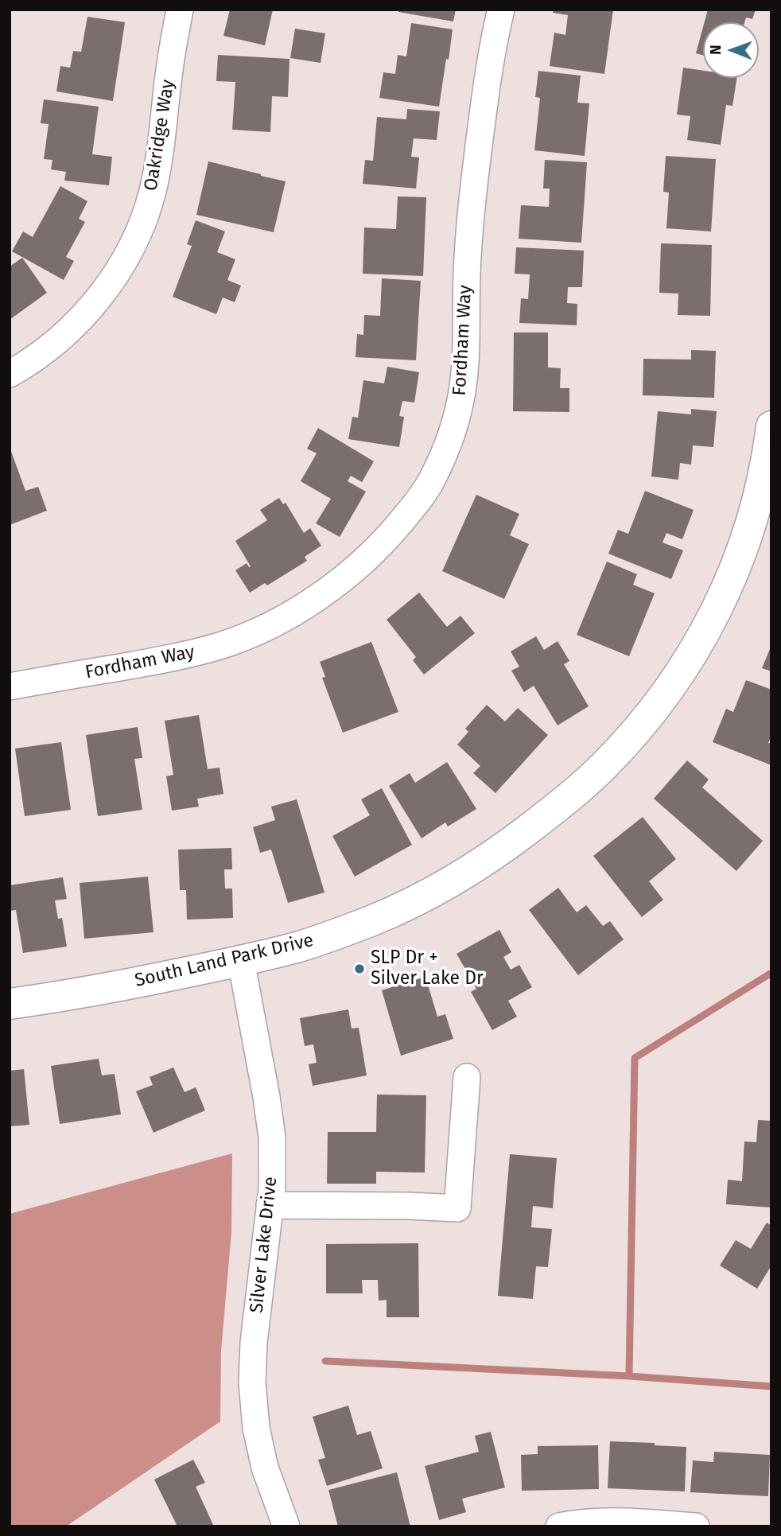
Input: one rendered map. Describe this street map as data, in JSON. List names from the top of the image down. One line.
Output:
{"streets":{"street":["Oakridge Way","Fordham Way","South Land Park Drive","Silver Lake Drive"]},"crossings":[["South Land Park Drive","Silver Lake Drive"]],"places":["SLP Dr + Silver Lake Dr"],"north":"left"}
